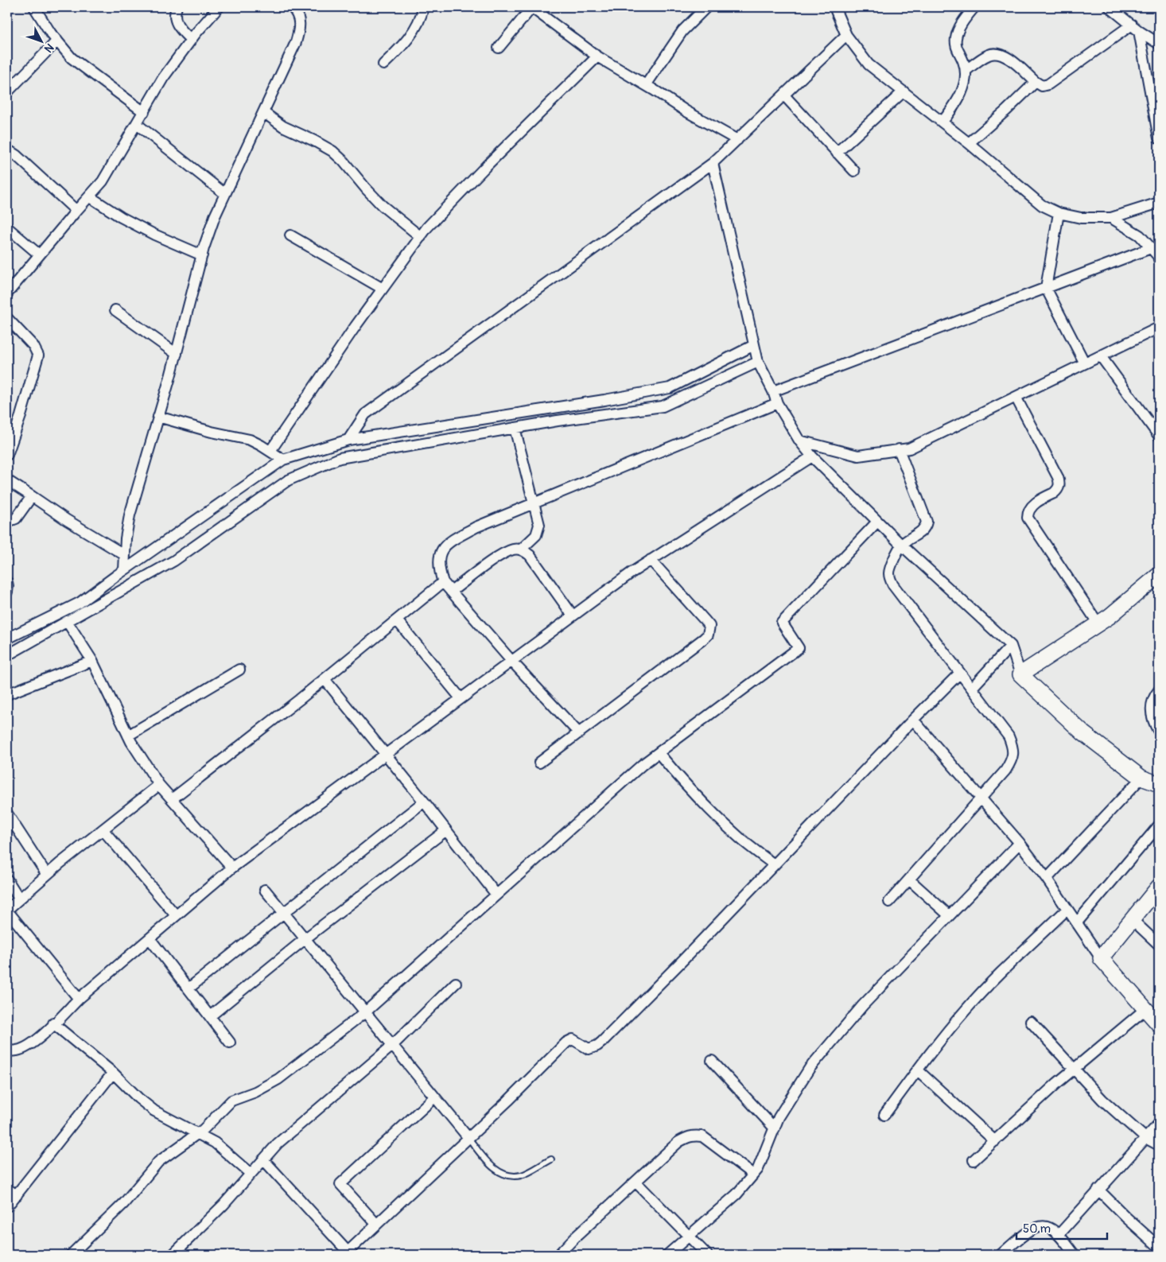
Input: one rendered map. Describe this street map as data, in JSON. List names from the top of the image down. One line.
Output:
{"scale_bar":"50 m","north":"bottom right"}
